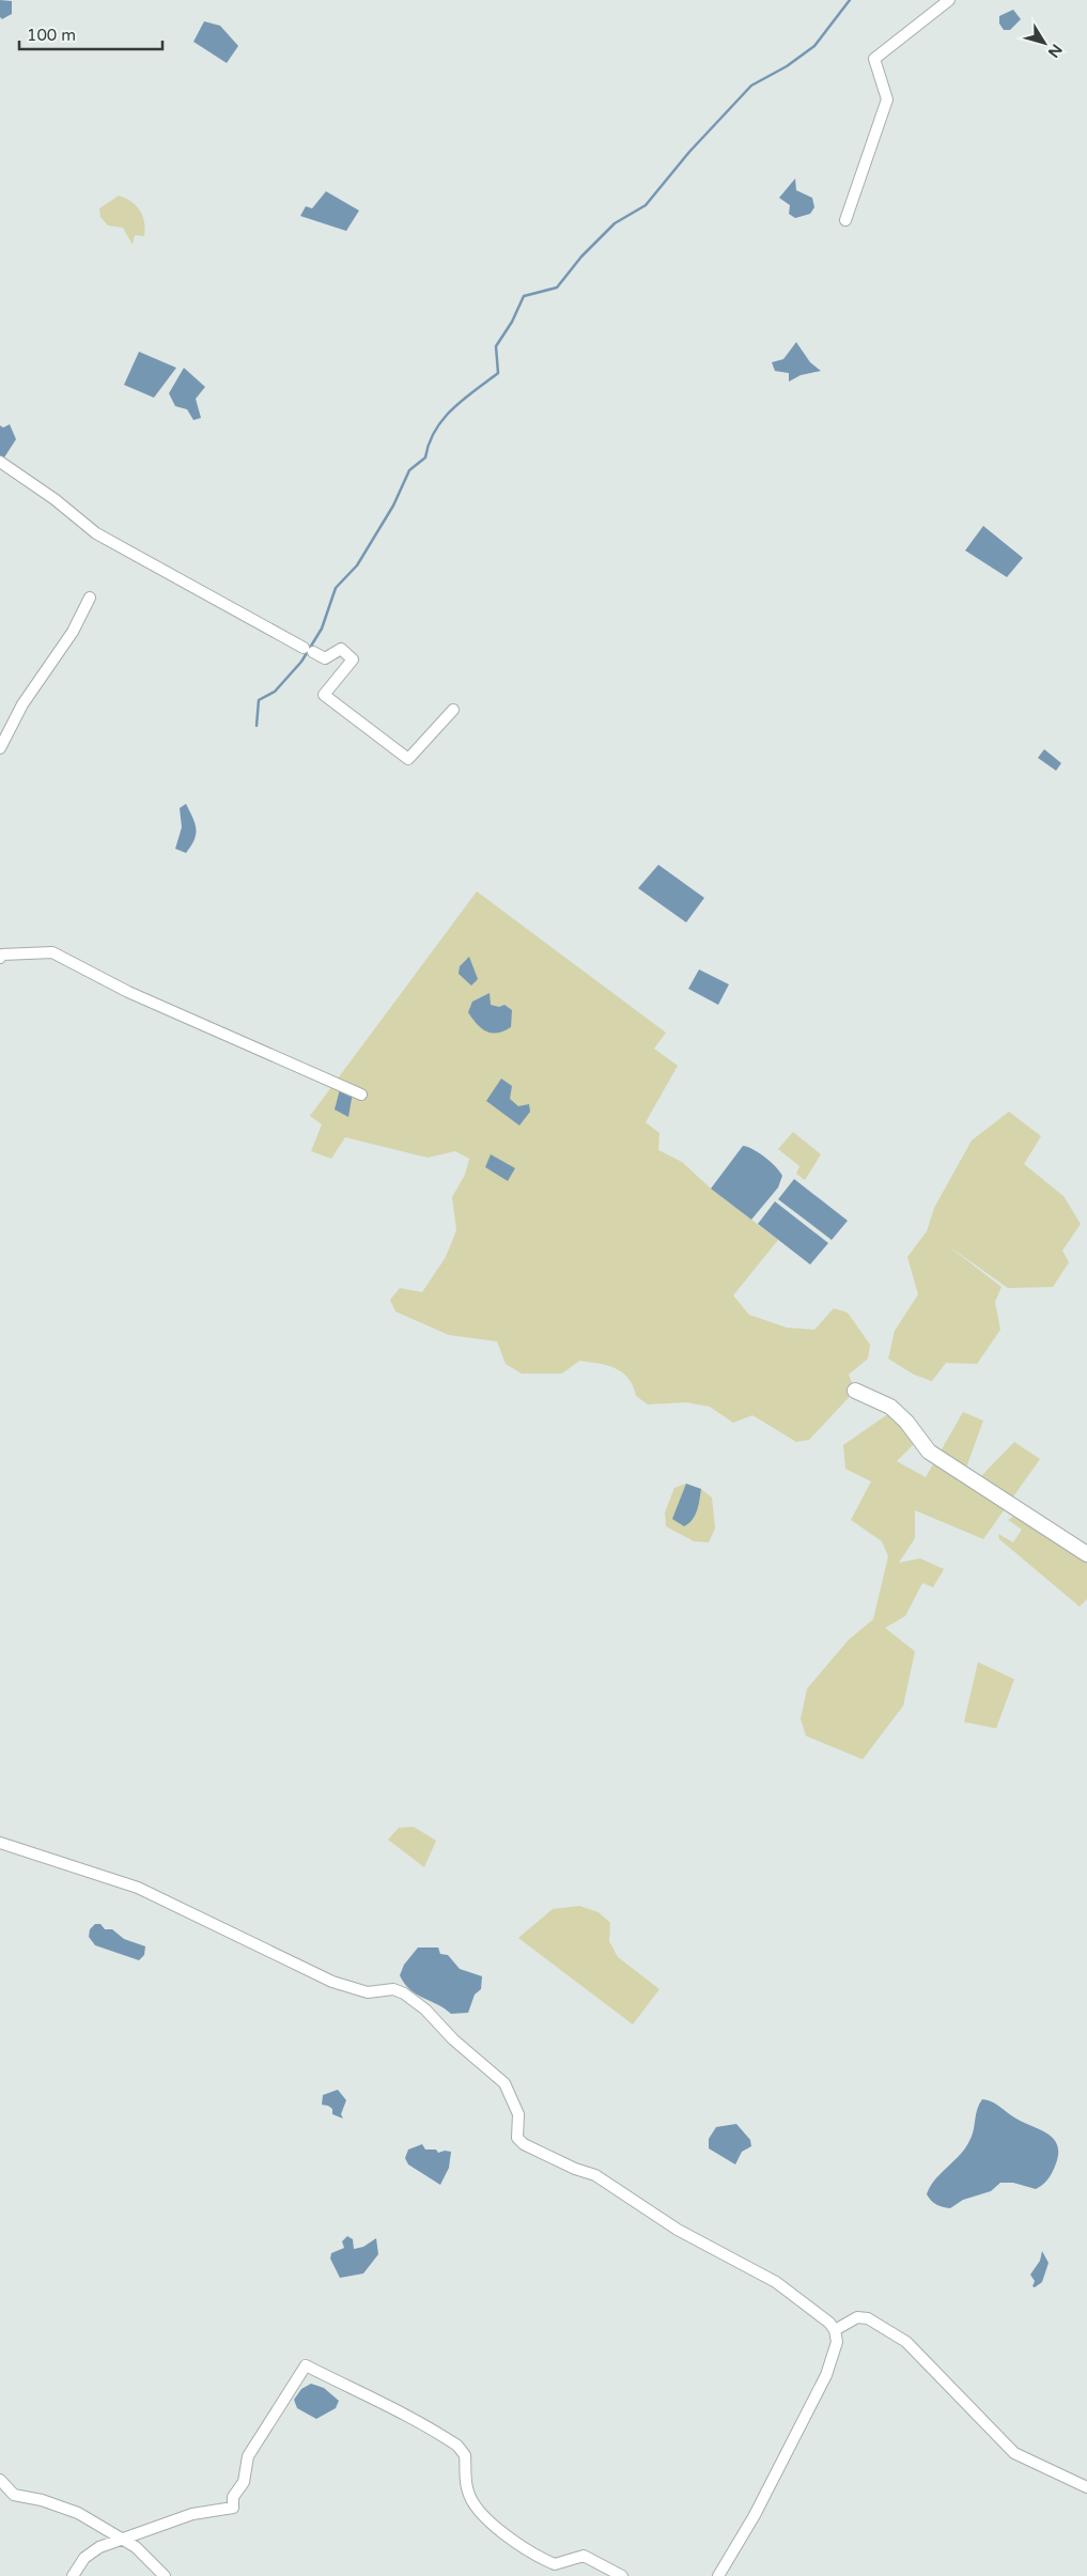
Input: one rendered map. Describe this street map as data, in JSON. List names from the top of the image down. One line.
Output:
{"scale_bar":"100 m","north":"bottom right"}
